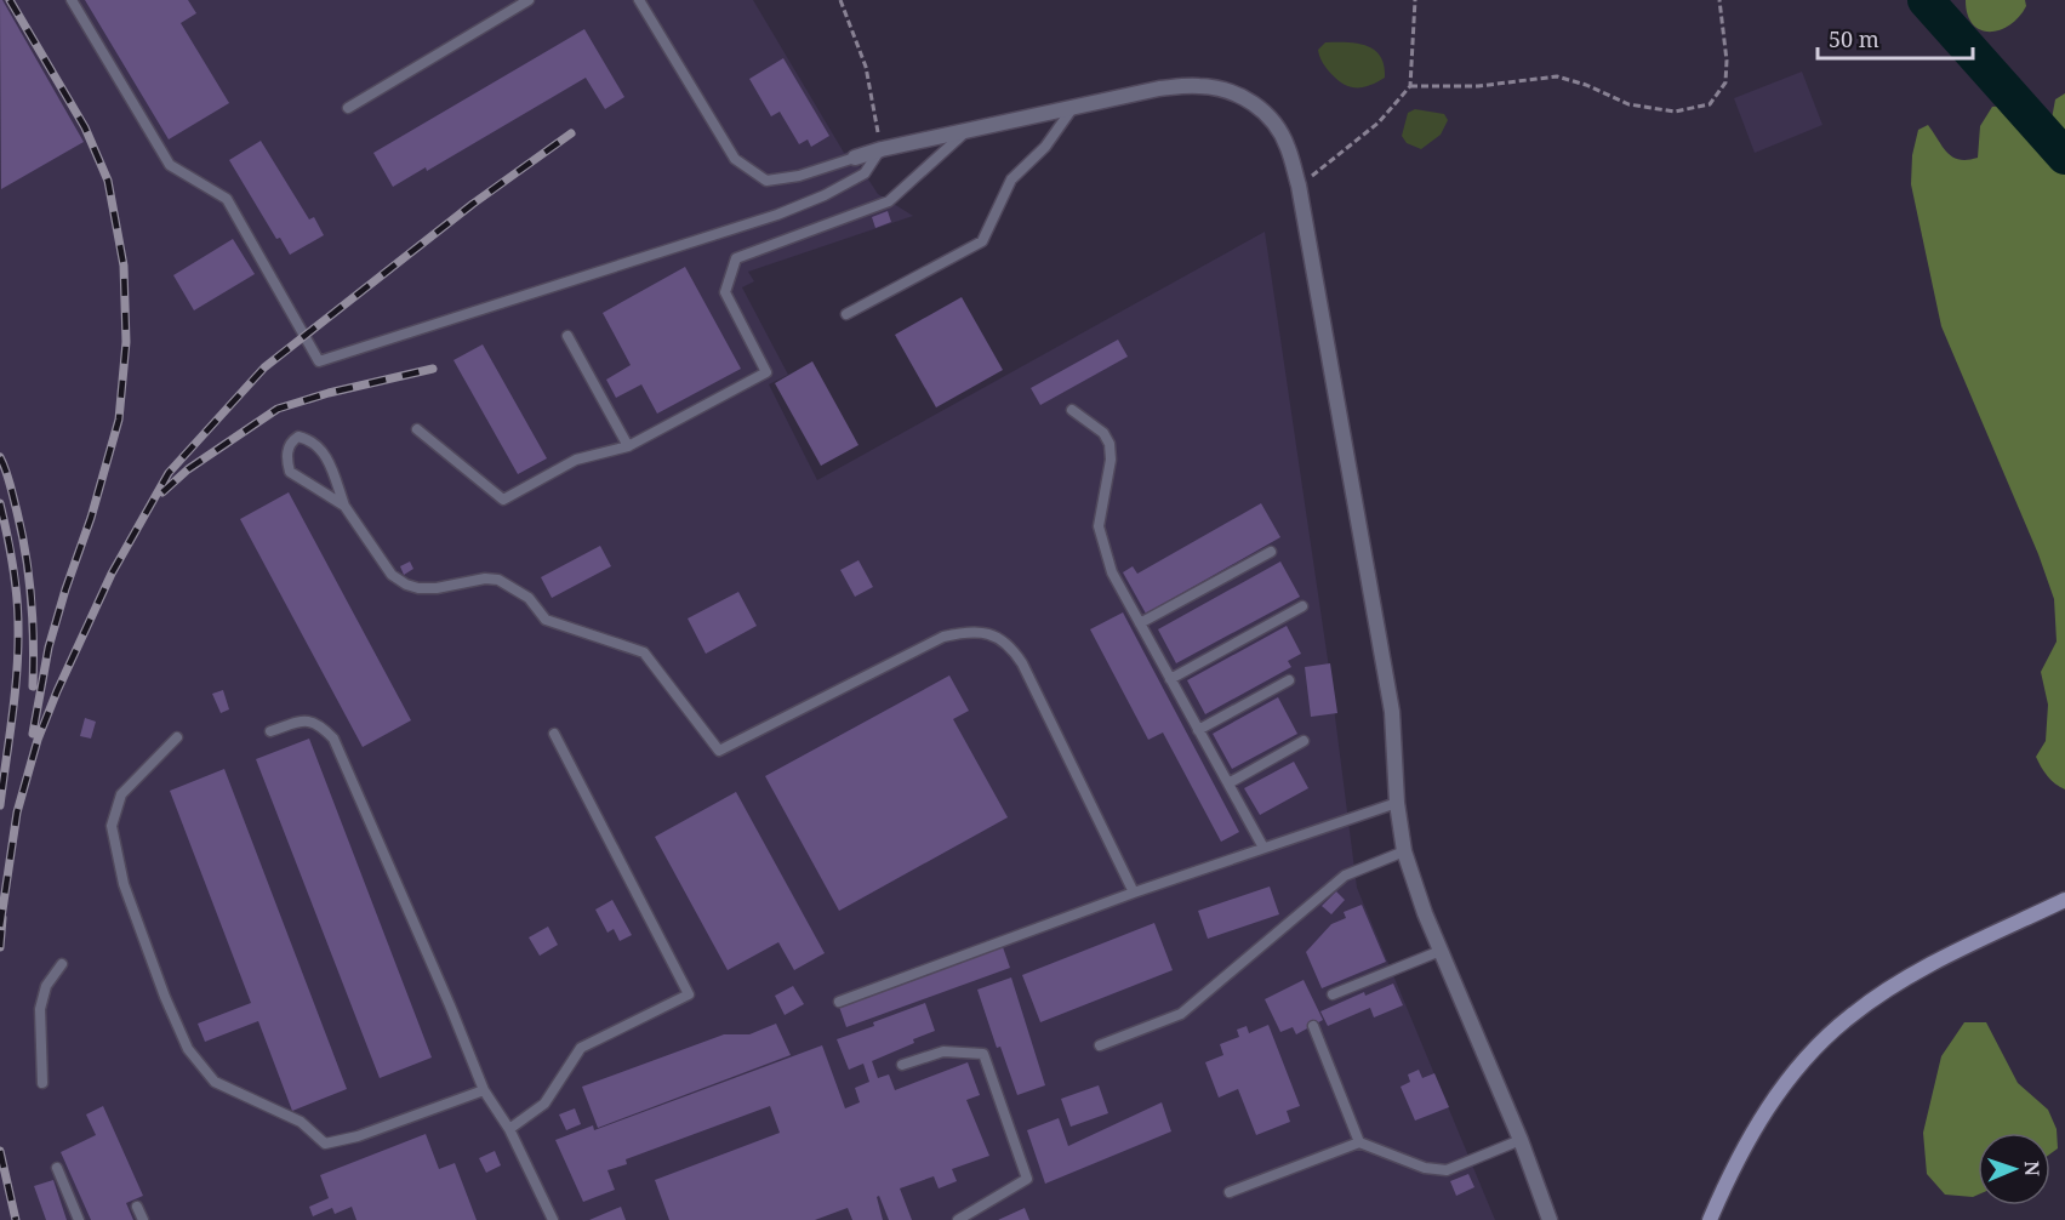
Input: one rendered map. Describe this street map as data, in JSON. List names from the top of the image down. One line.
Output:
{"scale_bar":"50 m","north":"right"}
